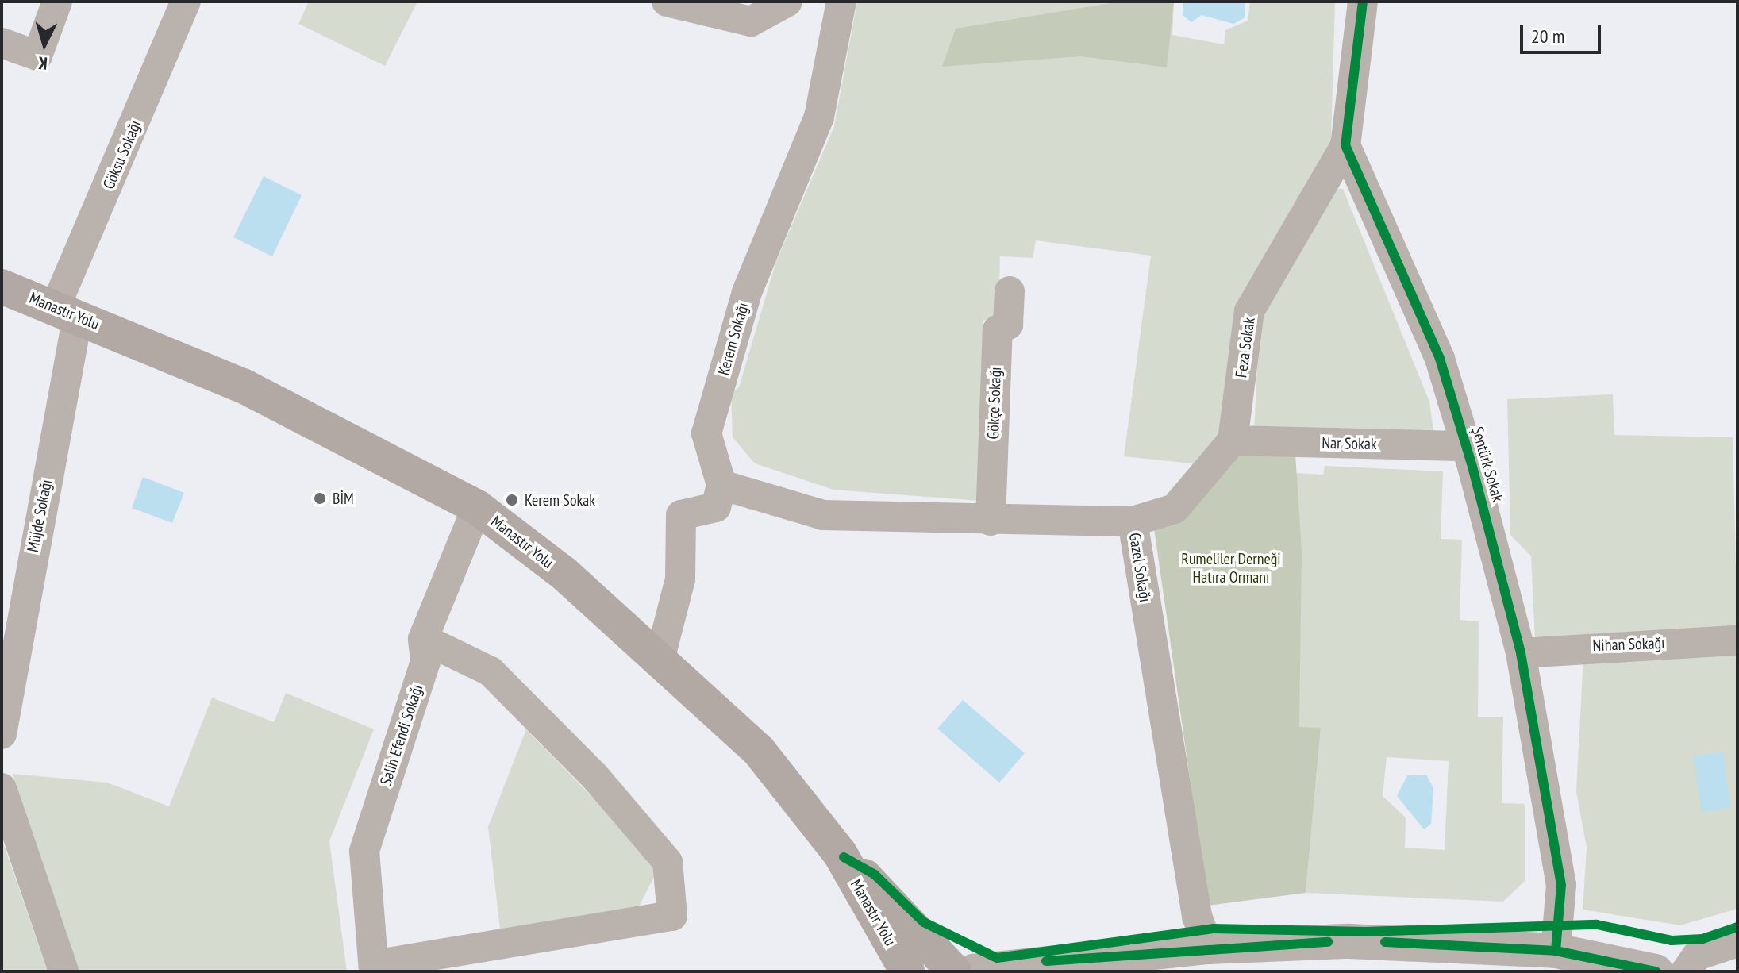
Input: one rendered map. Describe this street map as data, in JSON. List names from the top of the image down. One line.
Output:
{"streets":{"main road":["Manastır Yolu"],"street":["Göksu Sokağı","Kerem Sokağı","Feza Sokak","Gökçe Sokağı","Nar Sokak","Şentürk Sokak","Müjde Sokağı","Gazel Sokağı","Nihan Sokağı","Salih Efendi Sokağı"]},"crossings":[["Göksu Sokağı","Manastır Yolu"],["Göksu Sokağı","Müjde Sokağı"],["Manastır Yolu","Müjde Sokağı"],["Manastır Yolu","Salih Efendi Sokağı"],["Kerem Sokağı","Gazel Sokağı"],["Feza Sokak","Nar Sokak"],["Feza Sokak","Şentürk Sokak"],["Gökçe Sokağı","Gazel Sokağı"],["Nar Sokak","Şentürk Sokak"],["Şentürk Sokak","Nihan Sokağı"]],"parks":["Rumeliler Derneği Hatıra Ormanı"],"places":["BİM","Kerem Sokak"],"scale_bar":"20 m","north":"bottom"}
